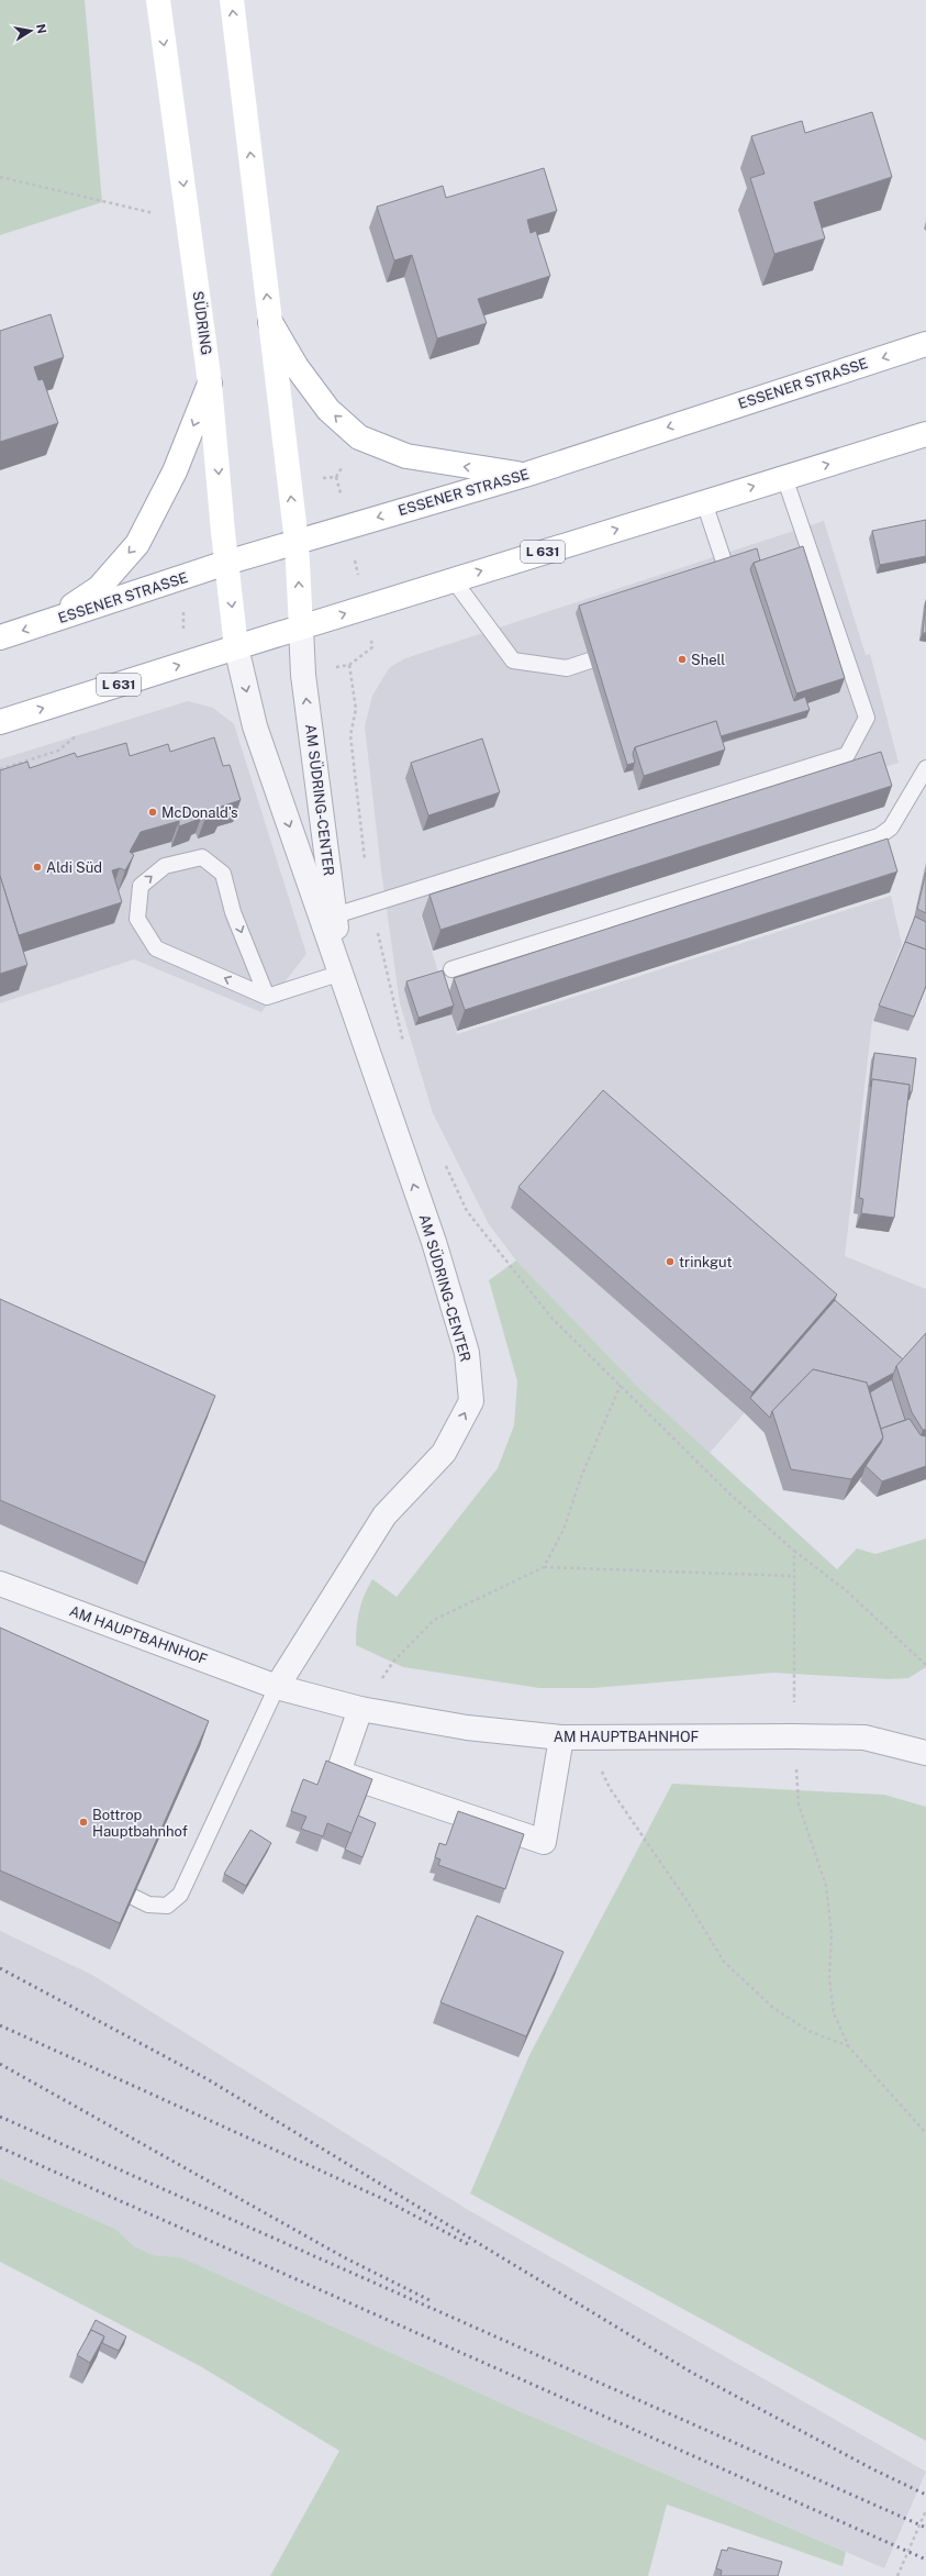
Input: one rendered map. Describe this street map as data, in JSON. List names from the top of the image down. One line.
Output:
{"streets":{"main road":["SÜDRING","ESSENER STRASSE","L 631"],"street":["AM SÜDRING-CENTER","AM HAUPTBAHNHOF"]},"crossings":[["SÜDRING","ESSENER STRASSE"],["SÜDRING","L 631"],["SÜDRING","AM SÜDRING-CENTER"],["L 631","AM SÜDRING-CENTER"],["AM SÜDRING-CENTER","AM HAUPTBAHNHOF"]],"places":["Shell","McDonald's","Aldi Süd","trinkgut","Bottrop Hauptbahnhof"],"north":"right"}
